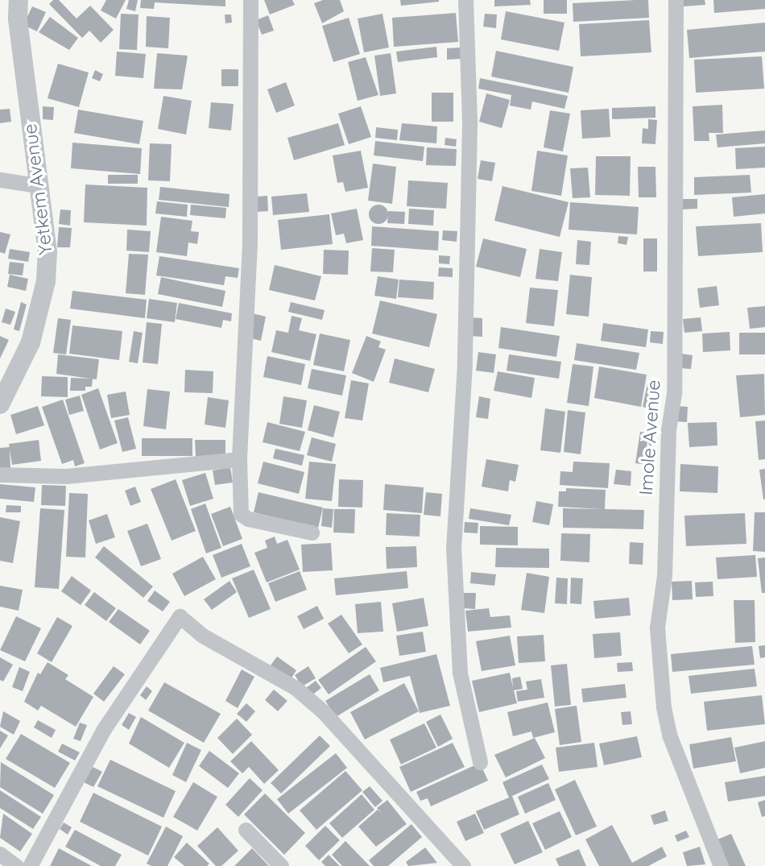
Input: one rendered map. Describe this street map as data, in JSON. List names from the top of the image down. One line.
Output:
{"streets":{"street":["Yetkem Avenue","Imole Avenue"]}}
